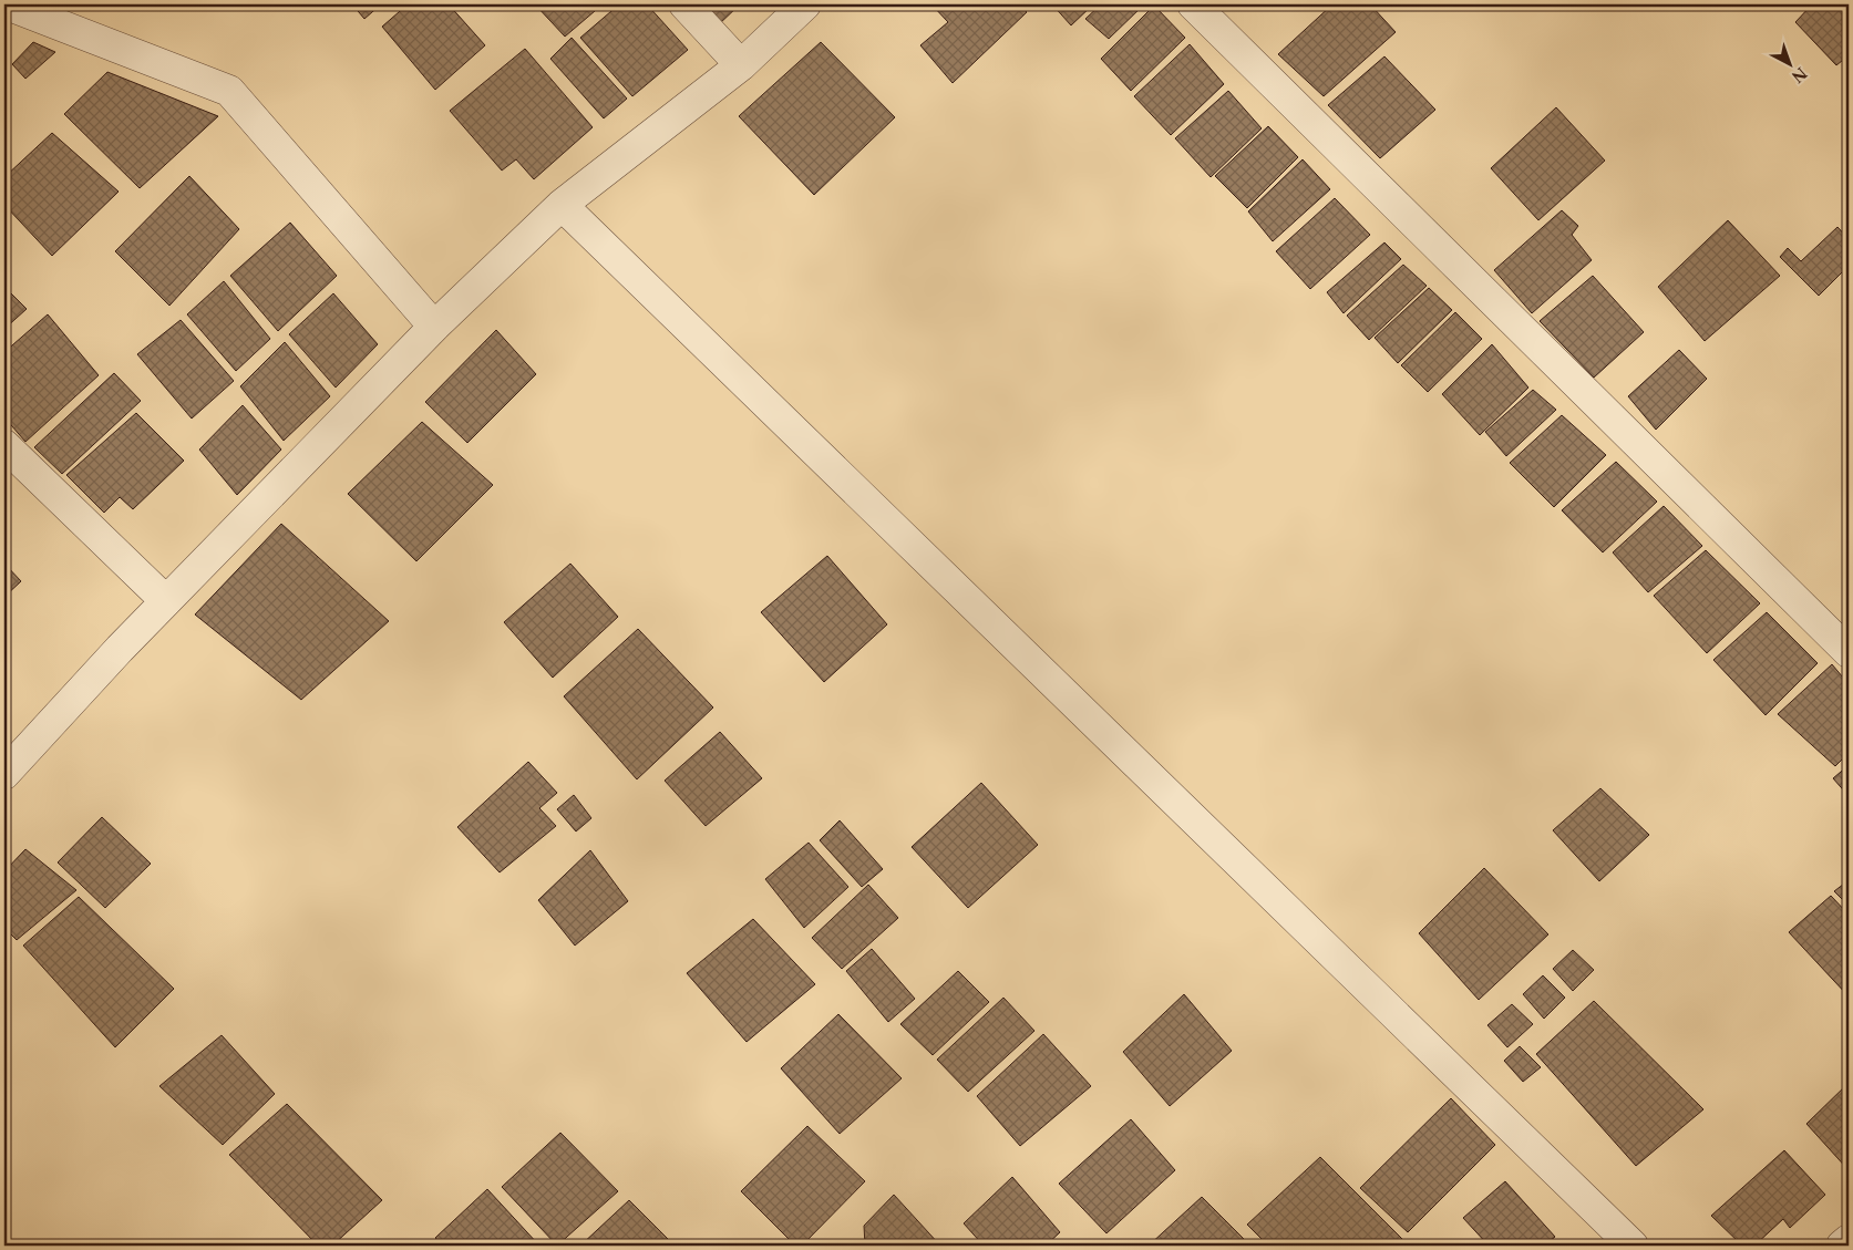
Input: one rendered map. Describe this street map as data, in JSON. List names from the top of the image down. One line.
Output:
{"north":"bottom right"}
